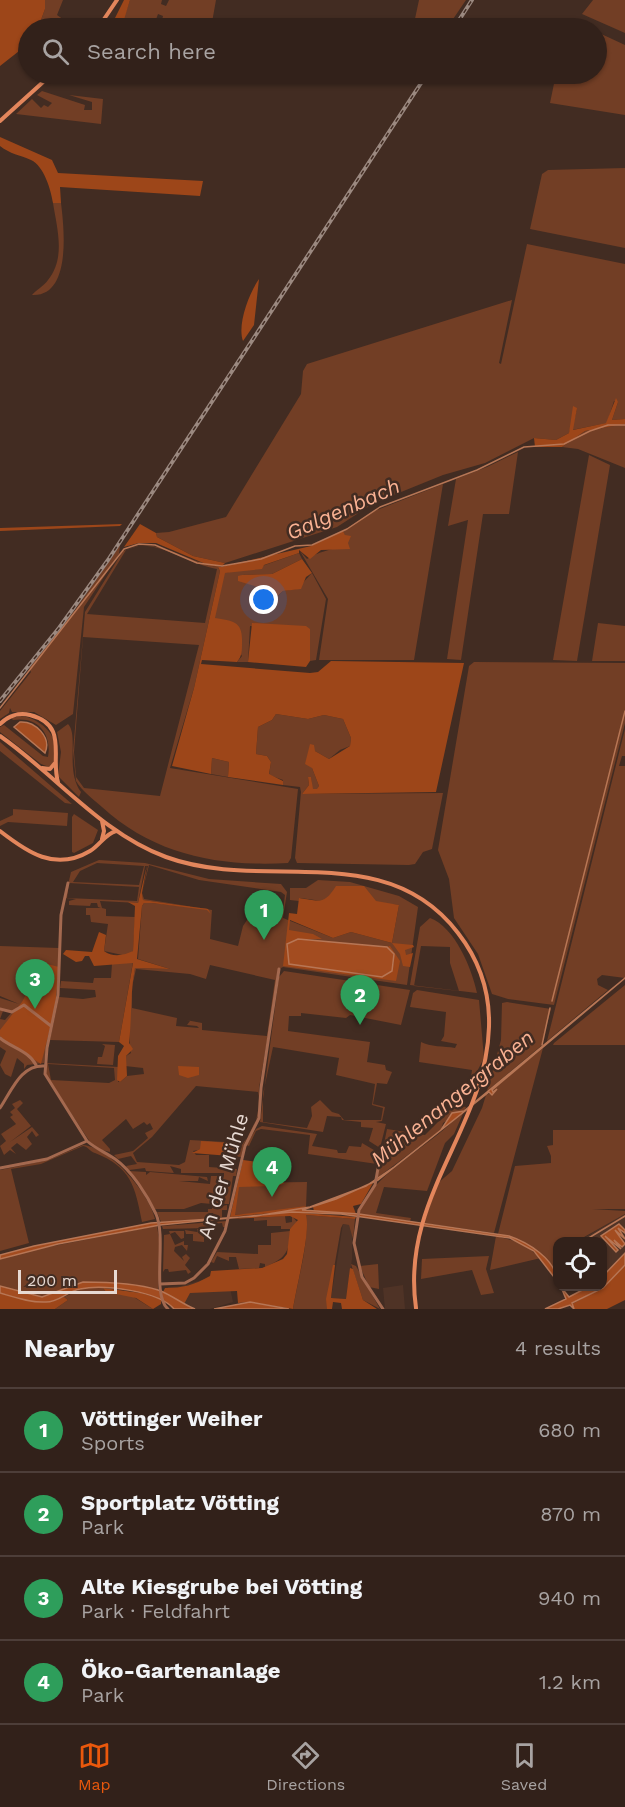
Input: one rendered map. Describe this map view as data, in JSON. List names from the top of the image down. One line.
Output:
{"streets":{"street":["An der Mühle"]},"water":["Galgenbach","Mühlenangergraben"],"scale_bar":"200 m","page":{"search":"Search here","pins":["1","3","2","4"],"scale":"200 m","heading":["Nearby","4 results"],"list":[{"mark":"1","name":"Vöttinger Weiher","note":"Sports","value":"680 m"},{"mark":"2","name":"Sportplatz Vötting","note":"Park","value":"870 m"},{"mark":"3","name":"Alte Kiesgrube bei Vötting","note":"Park · Feldfahrt","value":"940 m"},{"mark":"4","name":"Öko-Gartenanlage","note":"Park","value":"1.2 km"}],"nav":["Map","Directions","Saved"]}}
